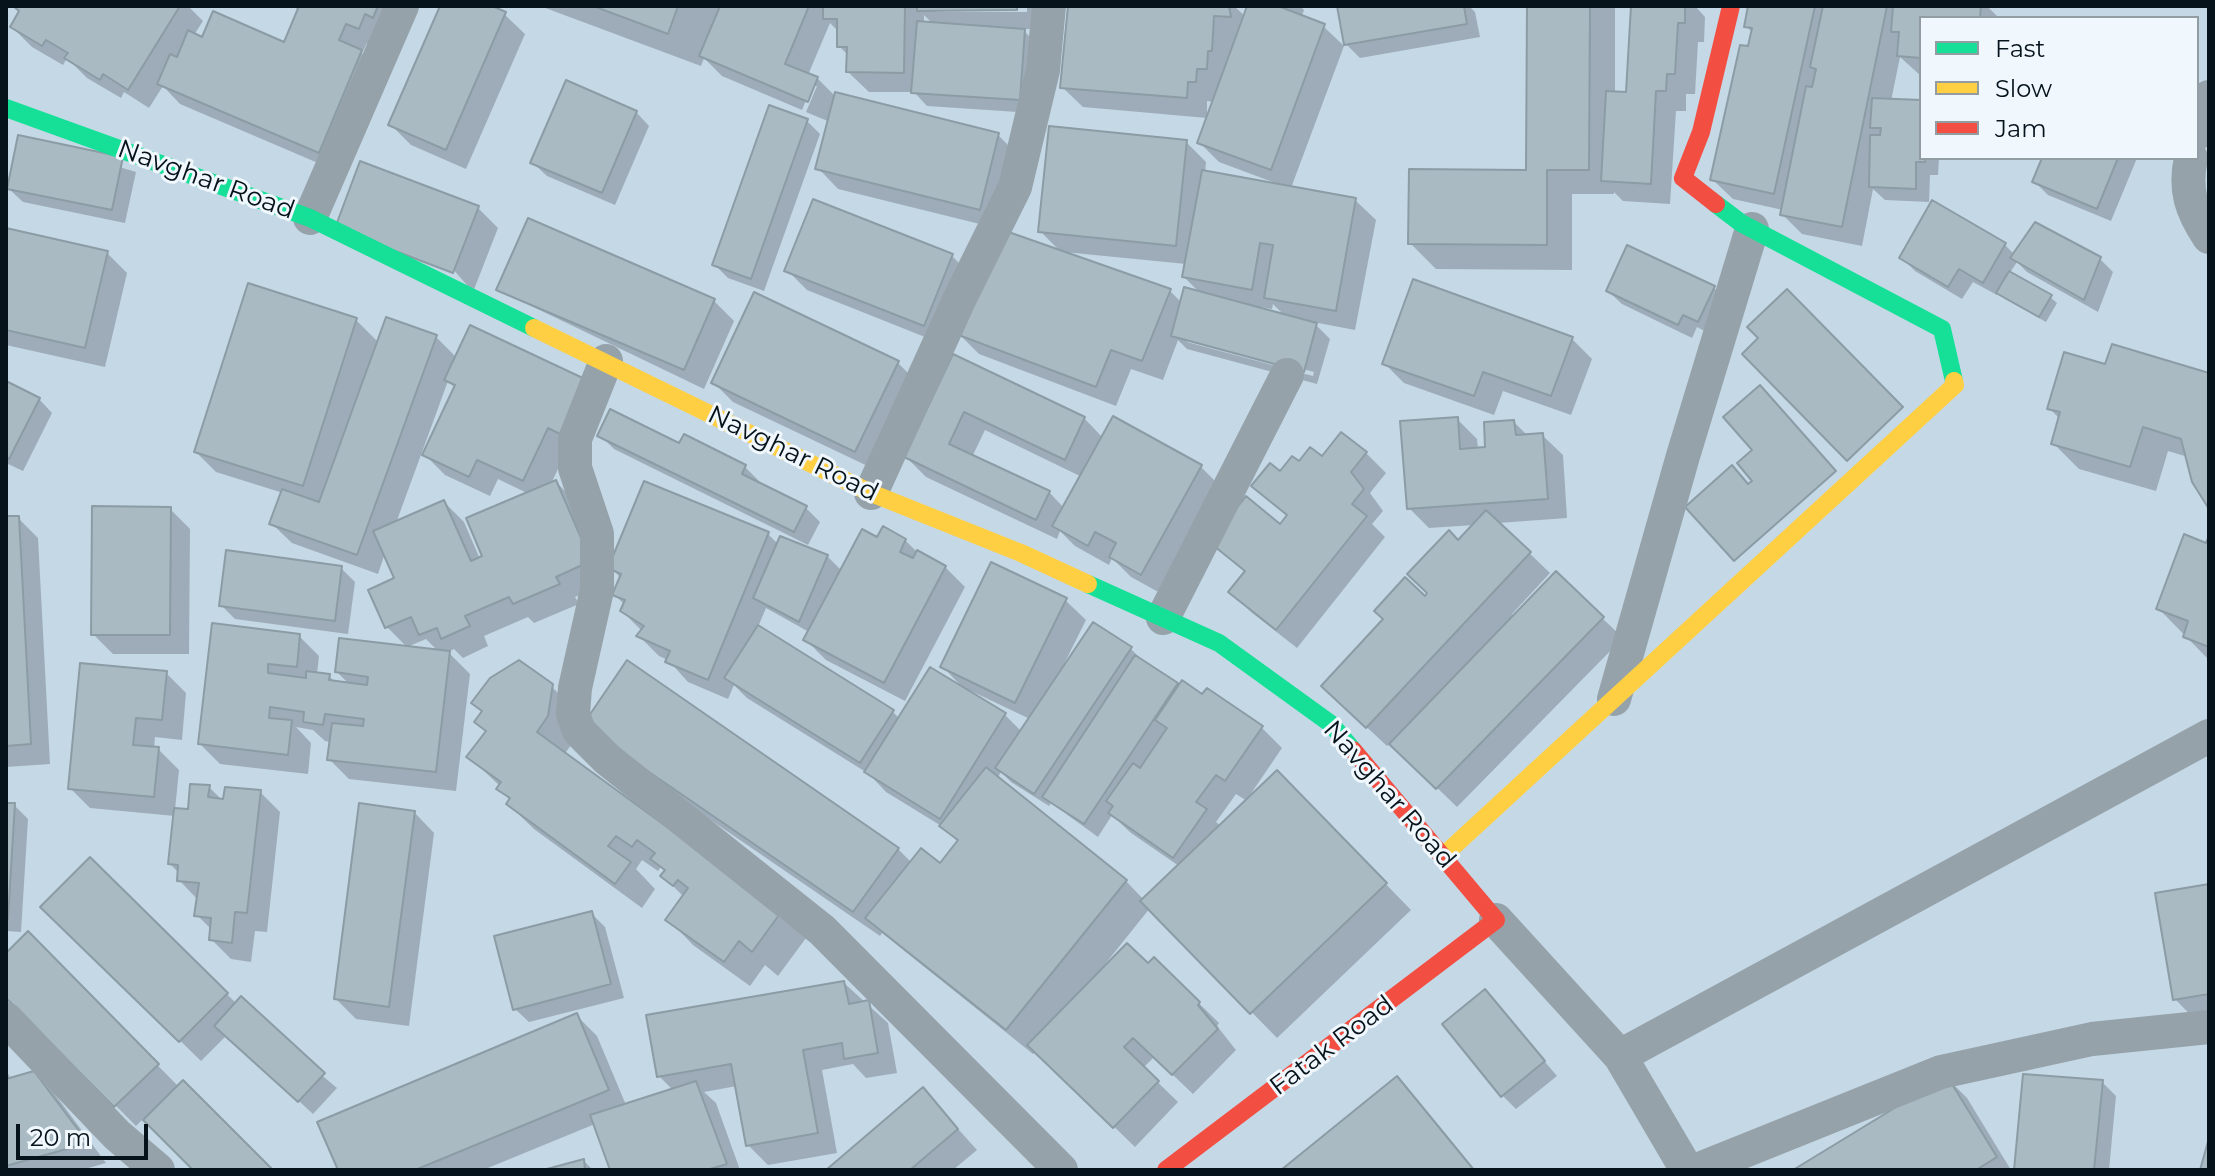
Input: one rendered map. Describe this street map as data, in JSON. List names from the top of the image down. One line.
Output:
{"streets":{"main road":["Navghar Road","Fatak Road"]},"crossings":[["Navghar Road","Fatak Road"]],"legend":["Fast","Slow","Jam"],"scale_bar":"20 m"}
